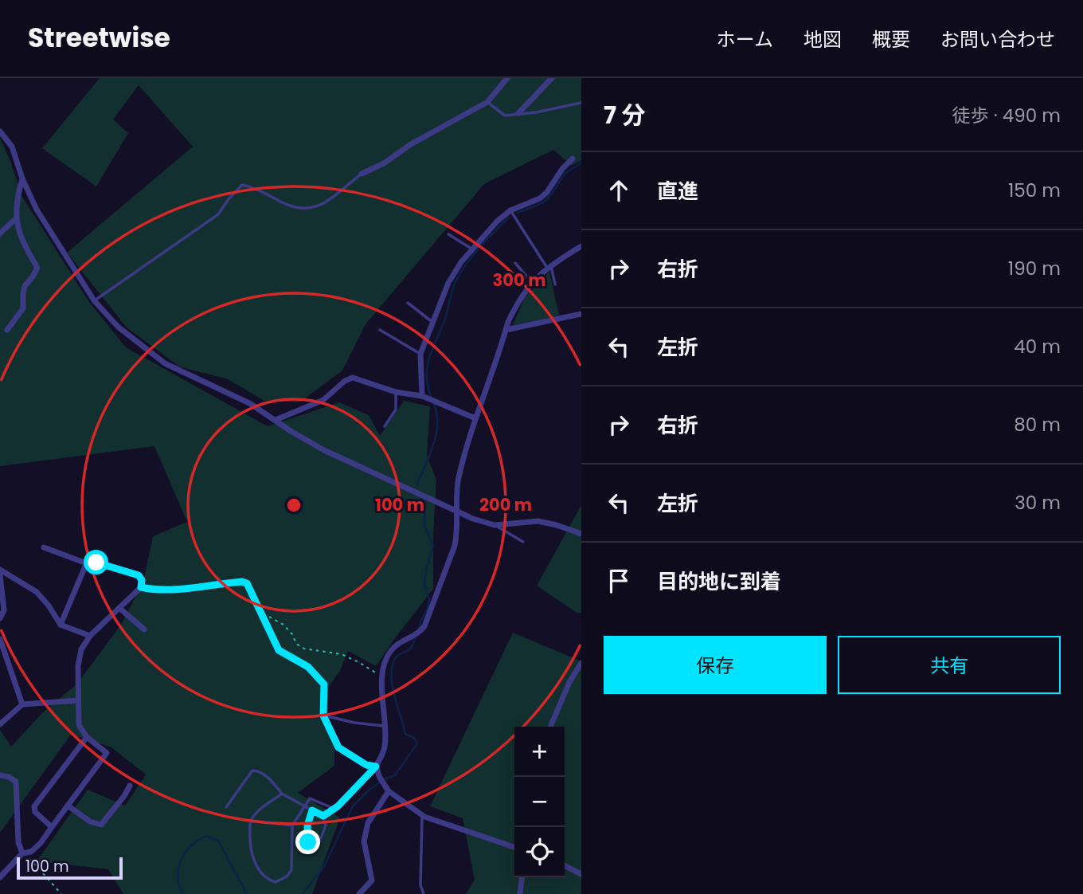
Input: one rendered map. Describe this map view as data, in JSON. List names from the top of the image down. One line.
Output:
{"scale_bar":"100 m","page":{"header":"Streetwise","nav":["ホーム","地図","概要","お問い合わせ"],"heading":["7 分","徒歩 · 490 m"],"list":[["直進","150 m"],["右折","190 m"],["左折","40 m"],["右折","80 m"],["左折","30 m"],"目的地に到着"],"buttons":["保存","共有"],"map_buttons":["+","−"],"scale":"100 m"},"rings":["300 m","100 m","200 m"]}
